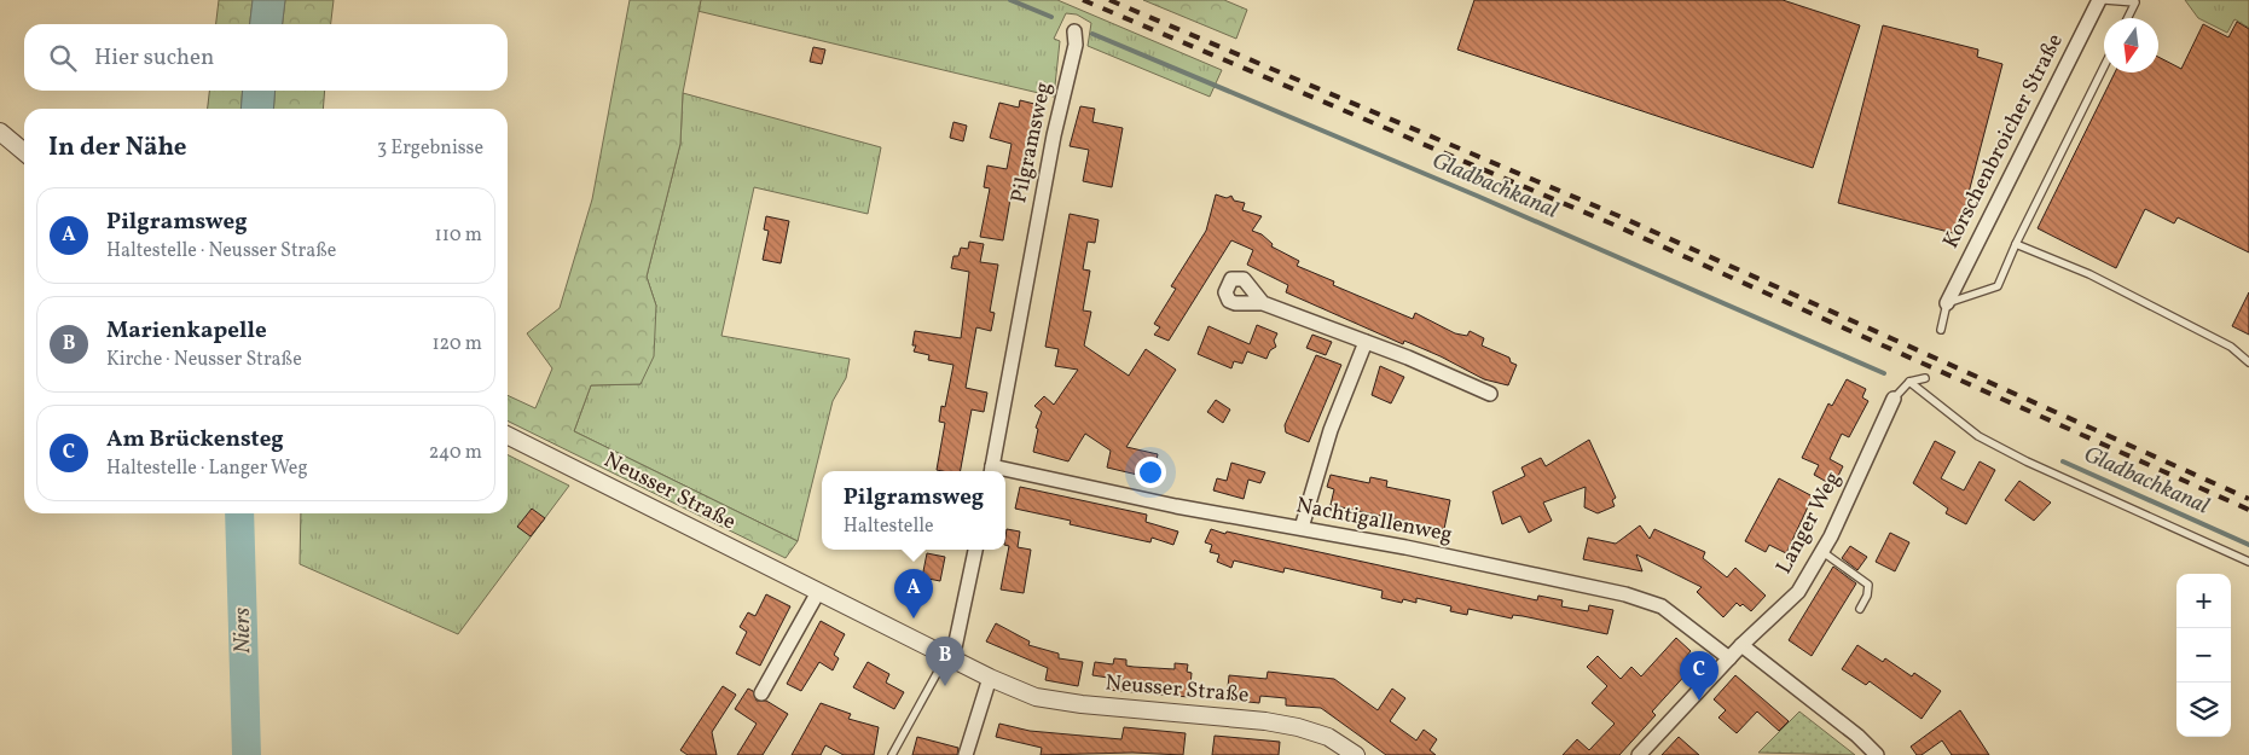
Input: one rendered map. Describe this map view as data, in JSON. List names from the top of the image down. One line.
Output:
{"streets":{"street":["Korschenbroicher Straße","Pilgramsweg","Neusser Straße","Nachtigallenweg","Langer Weg"]},"crossings":[["Nachtigallenweg","Langer Weg"]],"water":["Gladbachkanal","Niers"],"north":"bottom","page":{"search":"Hier suchen","heading":["In der Nähe","3 Ergebnisse"],"list":[{"mark":"A","name":"Pilgramsweg","note":"Haltestelle · Neusser Straße","value":"110 m"},{"mark":"B","name":"Marienkapelle","note":"Kirche · Neusser Straße","value":"120 m"},{"mark":"C","name":"Am Brückensteg","note":"Haltestelle · Langer Weg","value":"240 m"}],"popup":["Pilgramsweg","Haltestelle"],"pins":["A","B","C"],"map_buttons":["+","−"]}}
